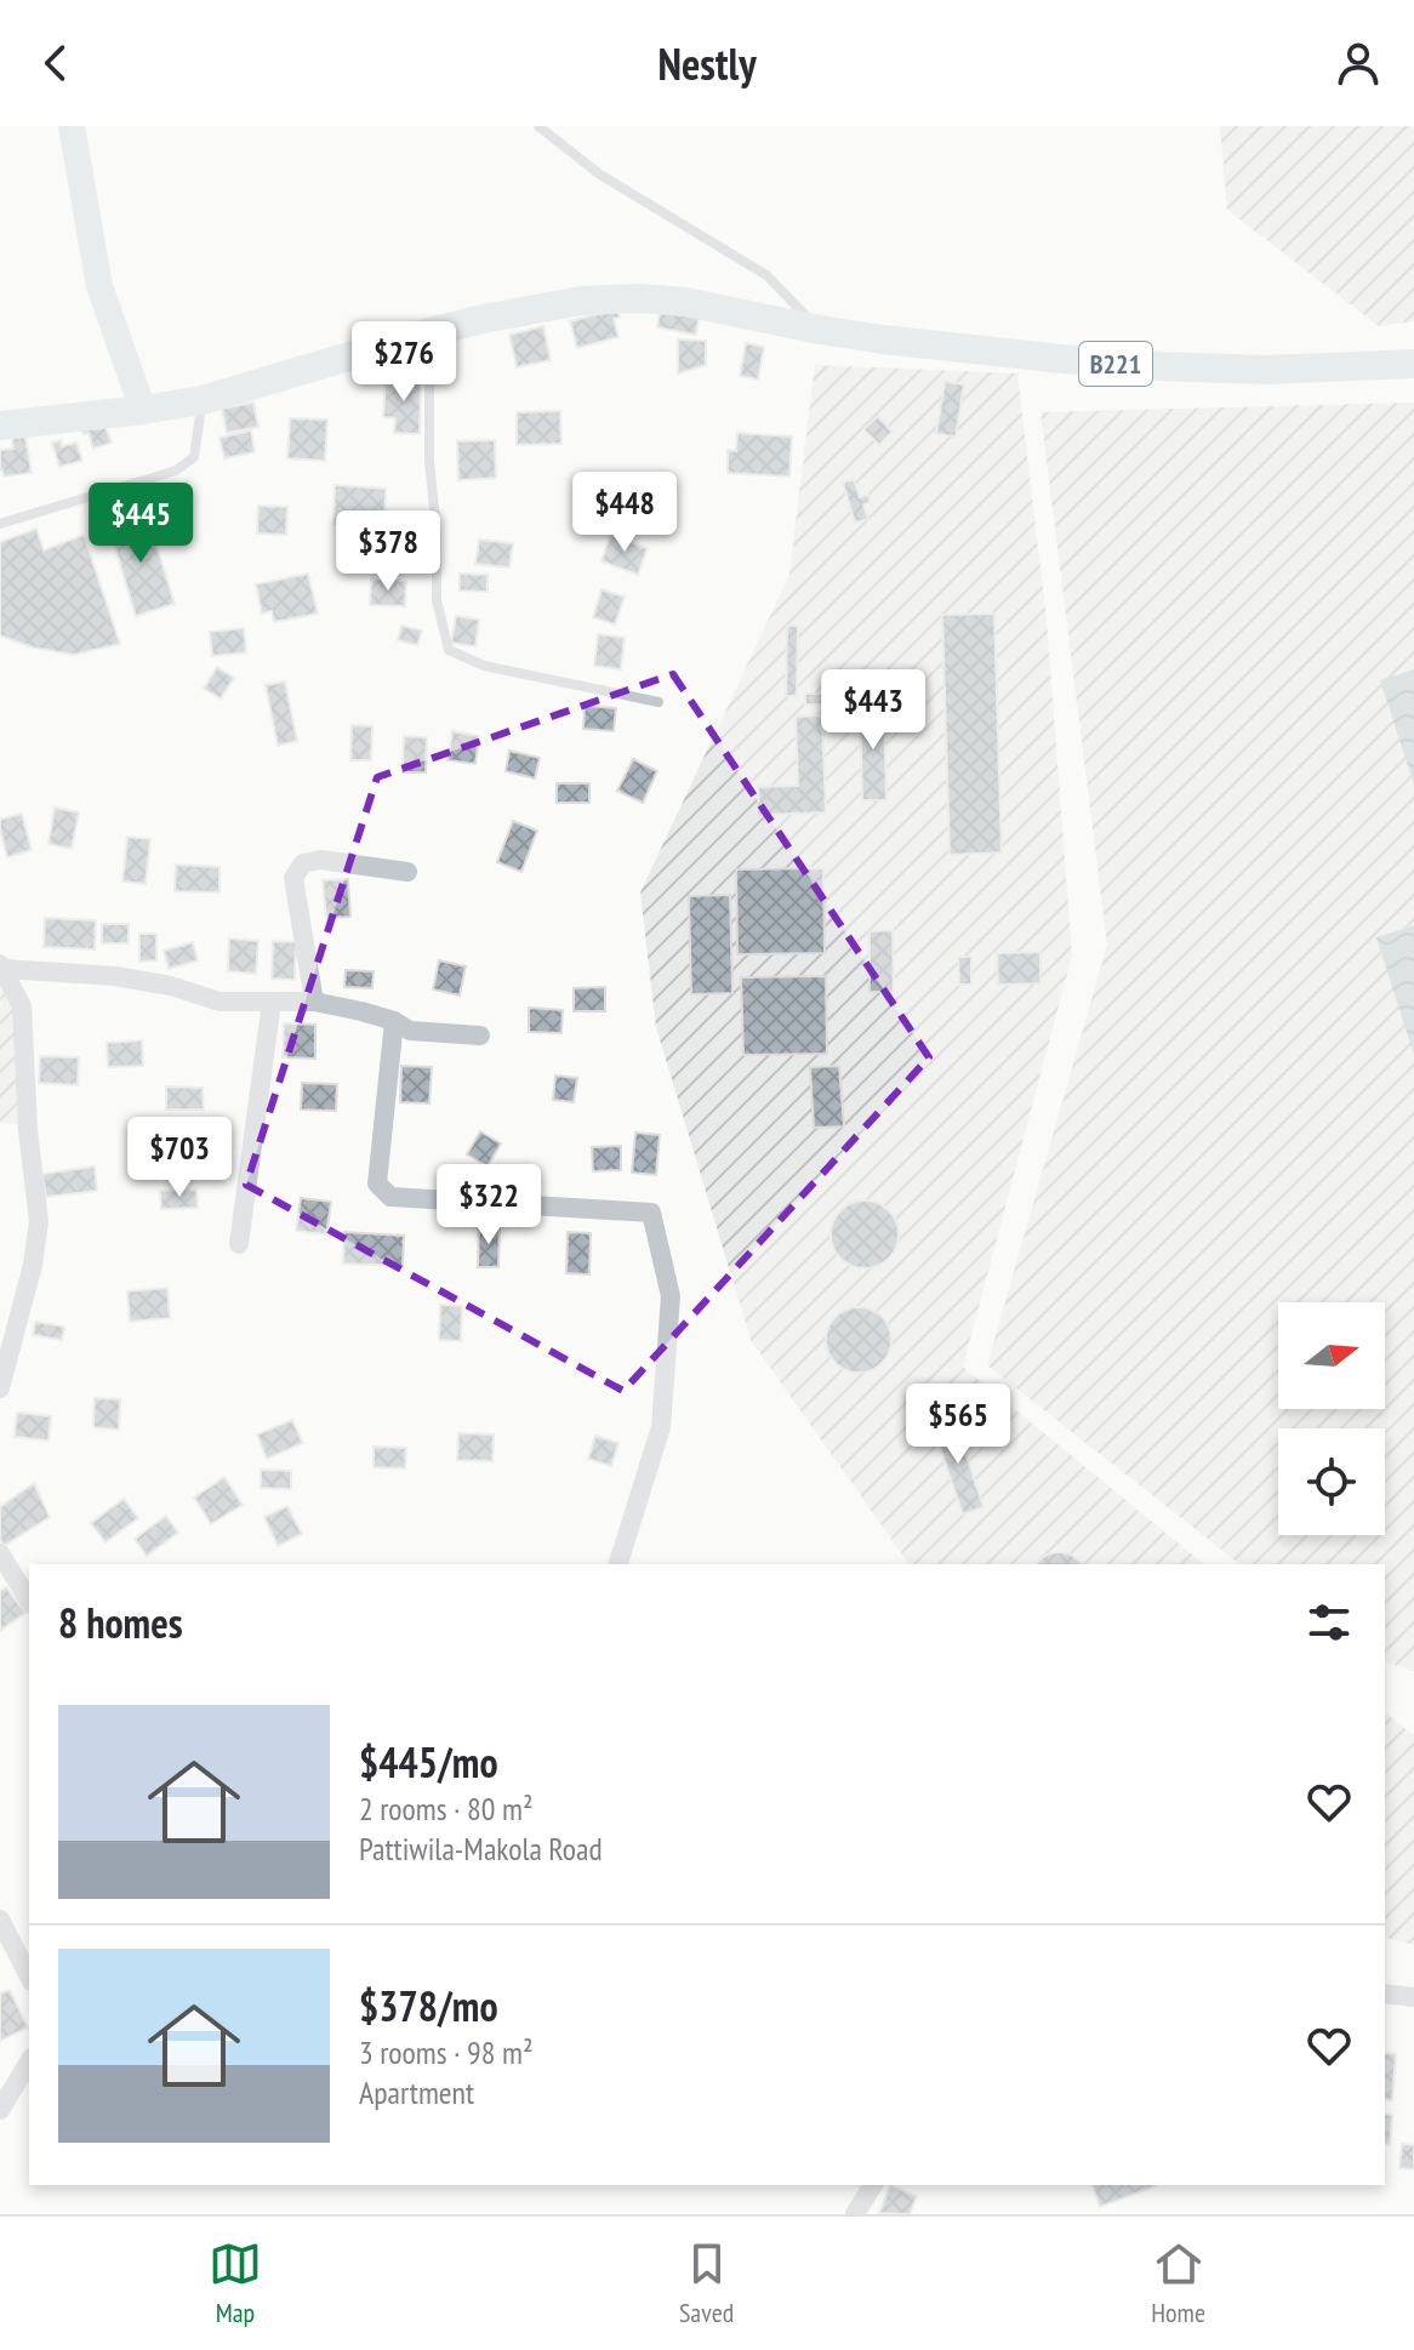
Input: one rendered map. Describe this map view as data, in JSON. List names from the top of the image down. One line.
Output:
{"streets":{"main road":["B221"]},"north":"right","page":{"header":"Nestly","price":["$276","$448","$445","$378","$443","$703","$322","$565"],"heading":"8 homes","list":[{"name":"$445/mo","note":"2 rooms · 80 m² · Pattiwila-Makola Road"},{"name":"$378/mo","note":"3 rooms · 98 m² · Apartment"}],"tabs":["Map","Saved","Home"]}}
